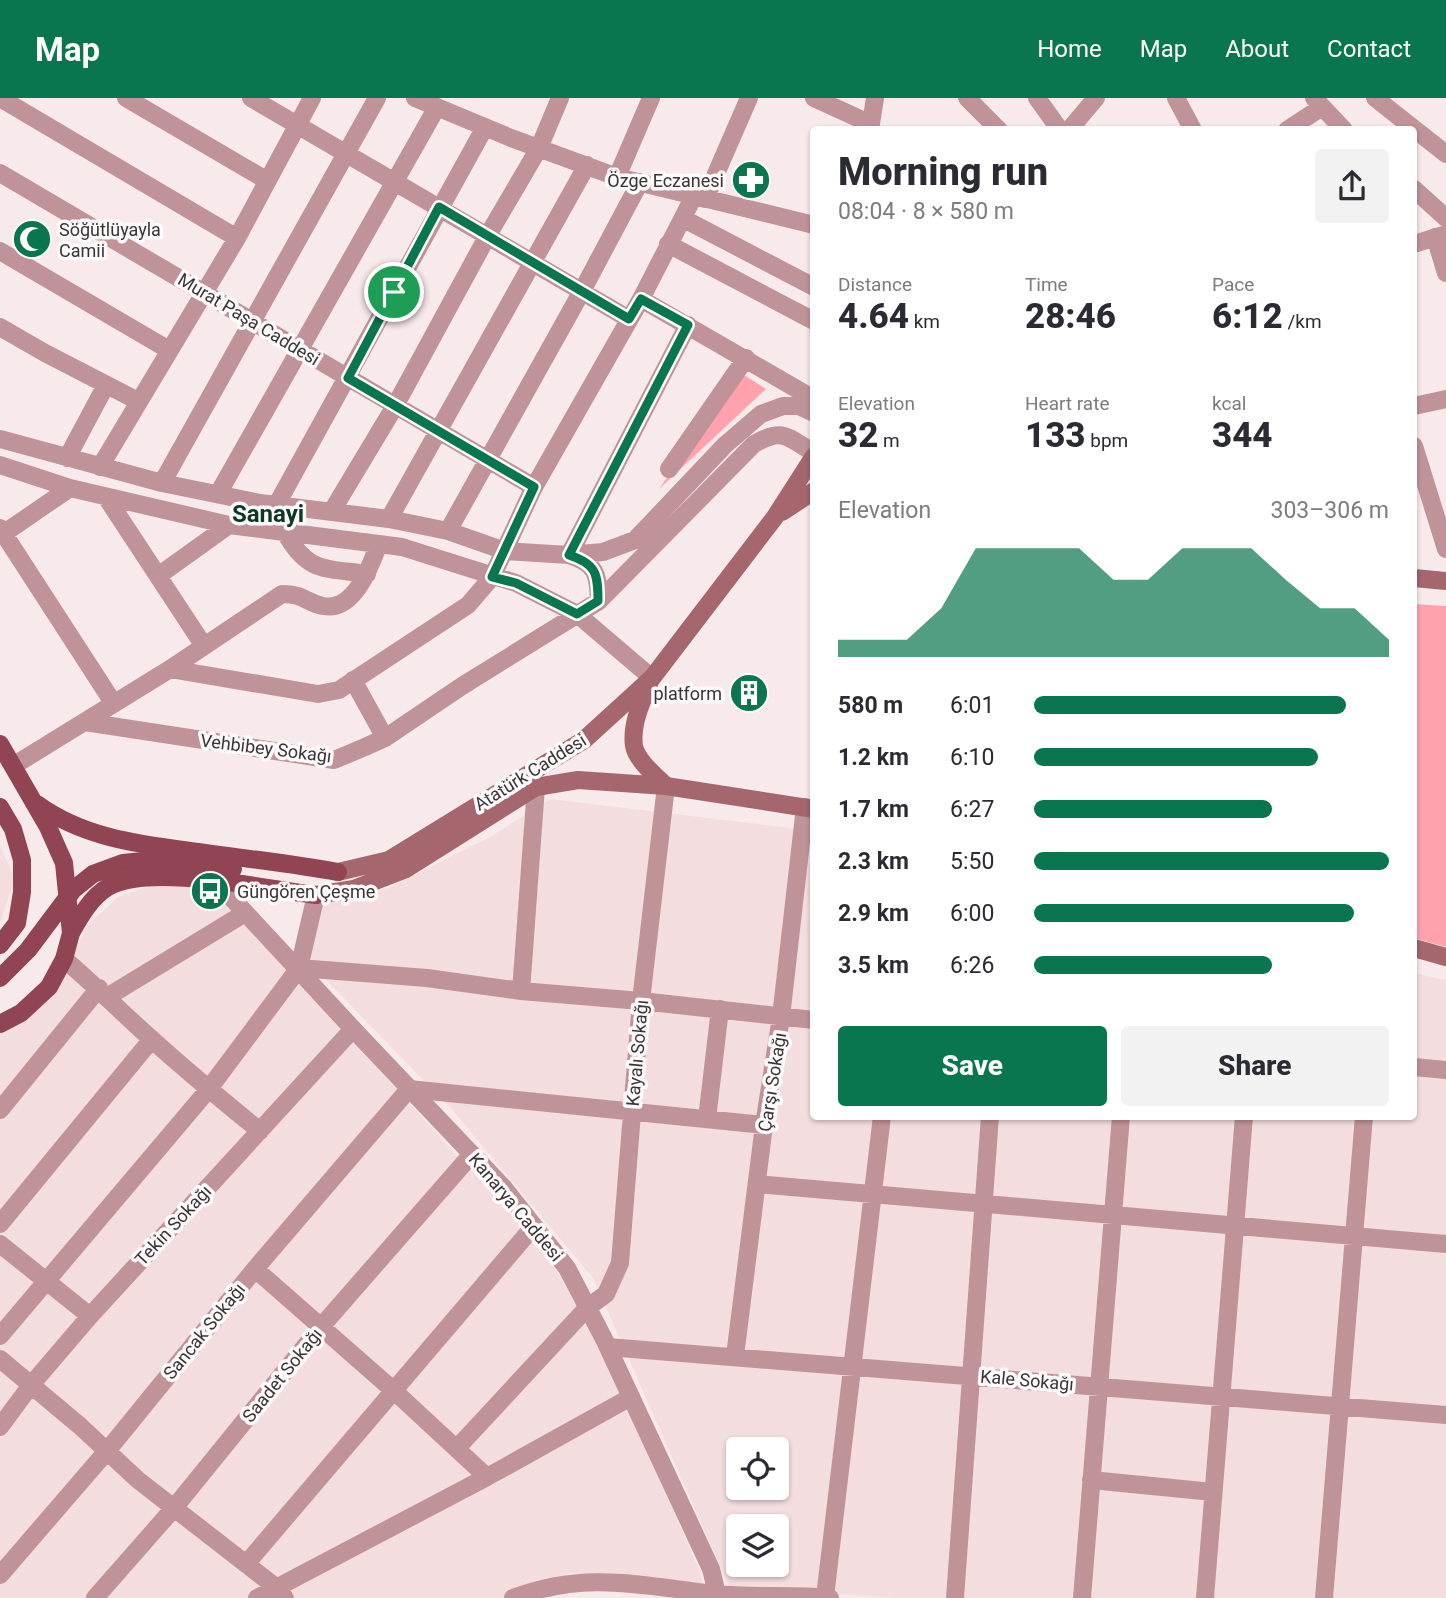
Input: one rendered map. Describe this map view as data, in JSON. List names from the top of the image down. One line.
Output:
{"streets":{"main road":["Atatürk Caddesi"],"street":["Murat Paşa Caddesi","Vehbibey Sokağı","Kayalı Sokağı","Çarşı Sokağı","Kanarya Caddesi","Tekin Sokağı","Sancak Sokağı","Saadet Sokağı","Kale Sokağı"]},"crossings":[["Kayalı Sokağı","Kanarya Caddesi"],["Çarşı Sokağı","Kale Sokağı"],["Kanarya Caddesi","Tekin Sokağı"],["Kanarya Caddesi","Sancak Sokağı"],["Kanarya Caddesi","Saadet Sokağı"],["Kanarya Caddesi","Kale Sokağı"]],"districts":["Sanayi"],"places":{"pharmacy":["Özge Eczanesi"],"mosque":["Söğütlüyayla Camii"],"building":["platform"],"bus stop":["Güngören Çeşme"]},"page":{"header":"Map","nav":["Home","Map","About","Contact"],"heading":["Morning run","08:04 · 8 × 580 m"],"stats":[["Distance","4.64 km"],["Time","28:46"],["Pace","6:12 /km"],["Elevation","32 m"],["Heart rate","133 bpm"],["kcal","344"]],"chart":["Elevation","303–306 m"],"list":[{"name":"580 m","note":"6:01"},{"name":"1.2 km","note":"6:10"},{"name":"1.7 km","note":"6:27"},{"name":"2.3 km","note":"5:50"},{"name":"2.9 km","note":"6:00"},{"name":"3.5 km","note":"6:26"}],"buttons":["Save","Share"]}}
